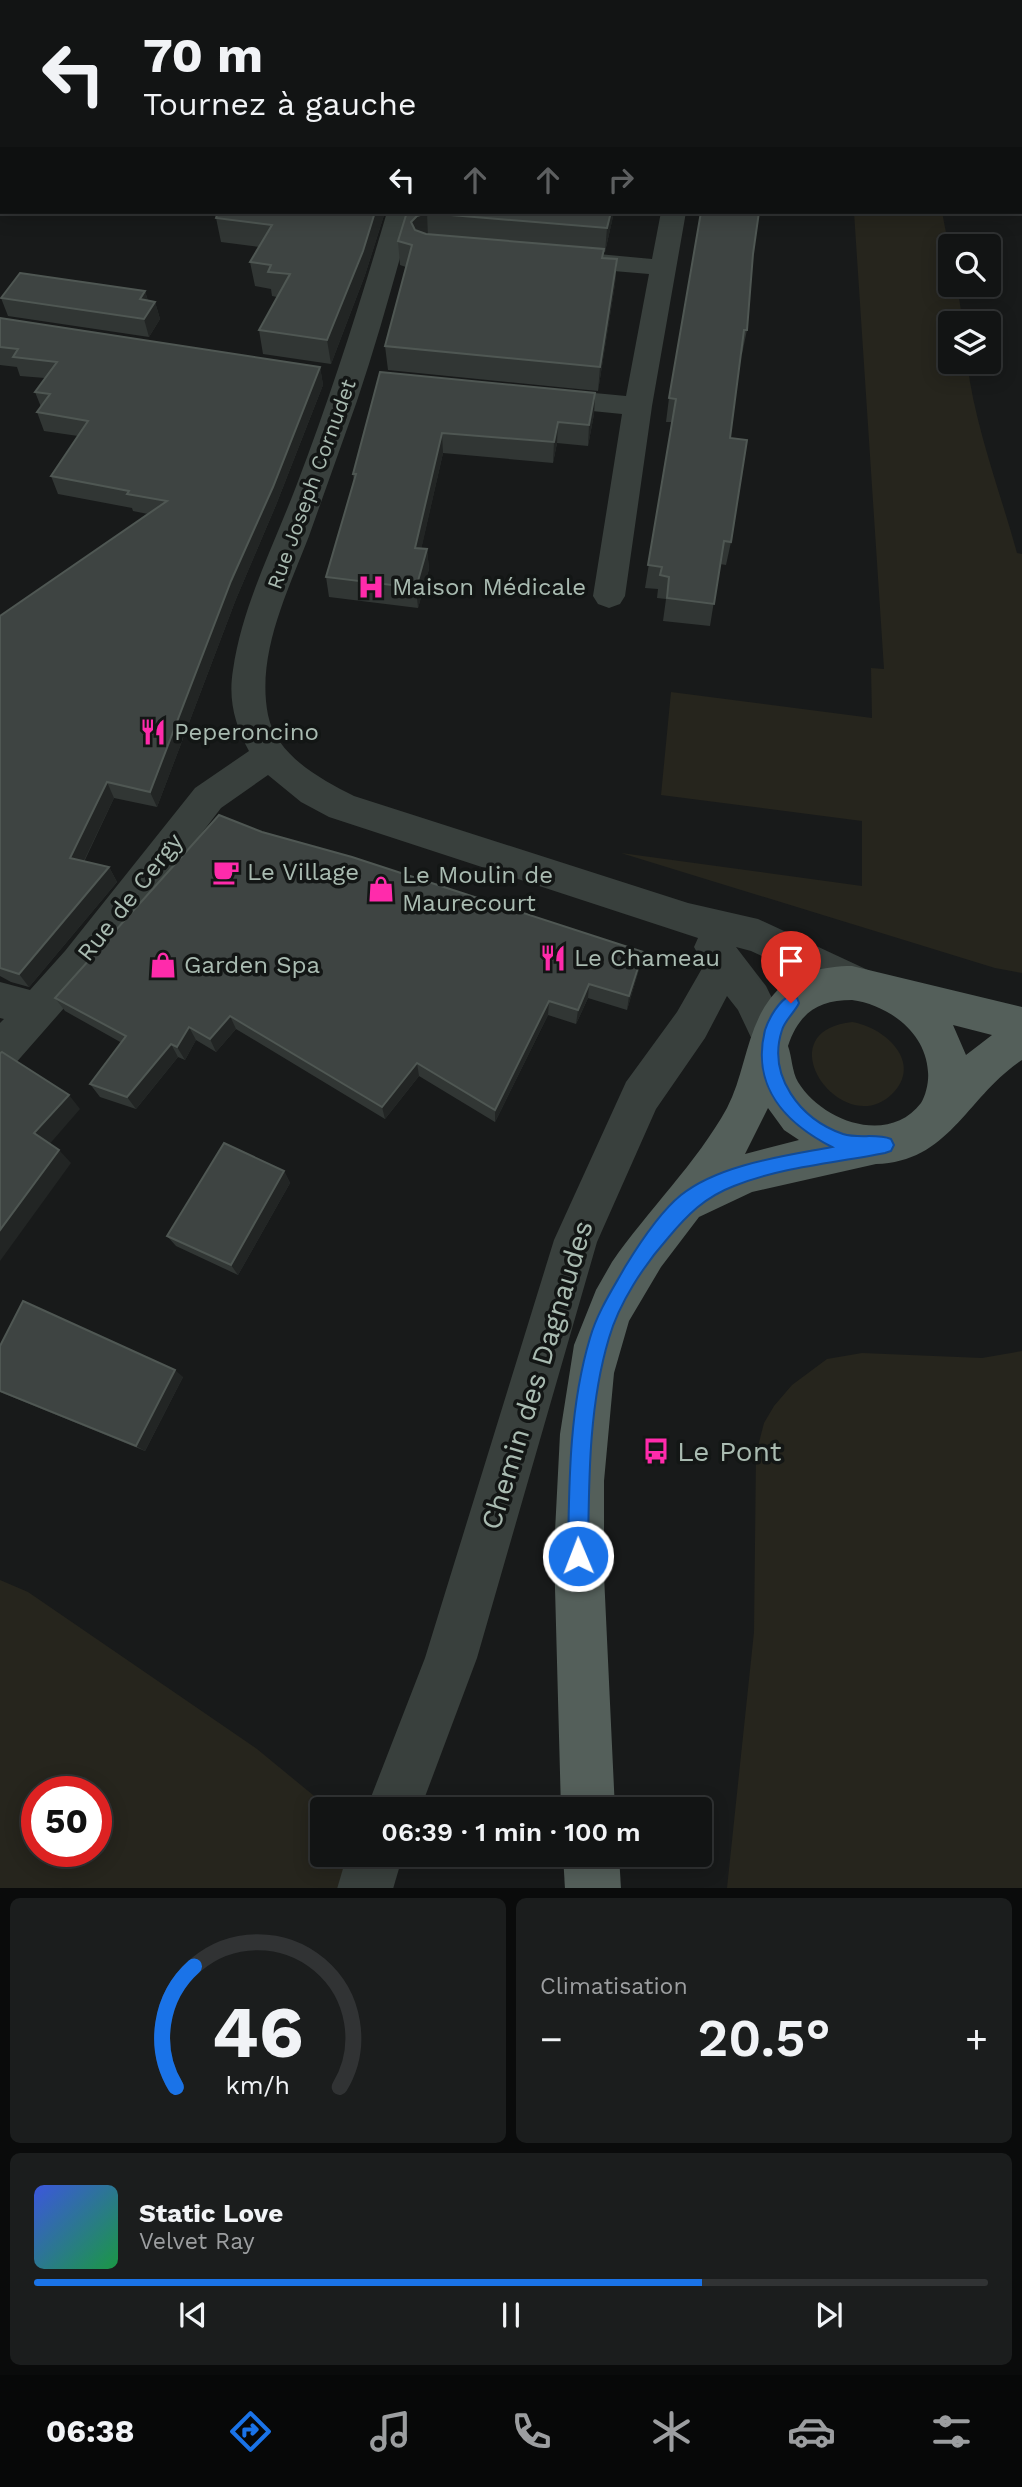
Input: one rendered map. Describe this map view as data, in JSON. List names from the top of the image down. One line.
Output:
{"streets":{"street":["Rue Joseph Cornudet","Rue de Cergy","Chemin des Dagnaudes"]},"crossings":[["Rue Joseph Cornudet","Rue de Cergy"]],"places":{"hospital":["Maison Médicale"],"restaurant":["Peperoncino","Le Chameau"],"cafe":["Le Village"],"shop":["Le Moulin de Maurecourt","Garden Spa"],"bus stop":["Le Pont"]},"page":{"turn":["70 m","Tournez à gauche"],"limit":"50","trip":"06:39 · 1 min · 100 m","tile":"Climatisation","heat":["−","20.5°","+"],"song":["Static Love","Velvet Ray"],"tabs":"06:38","gauge":["46","km/h"]}}
